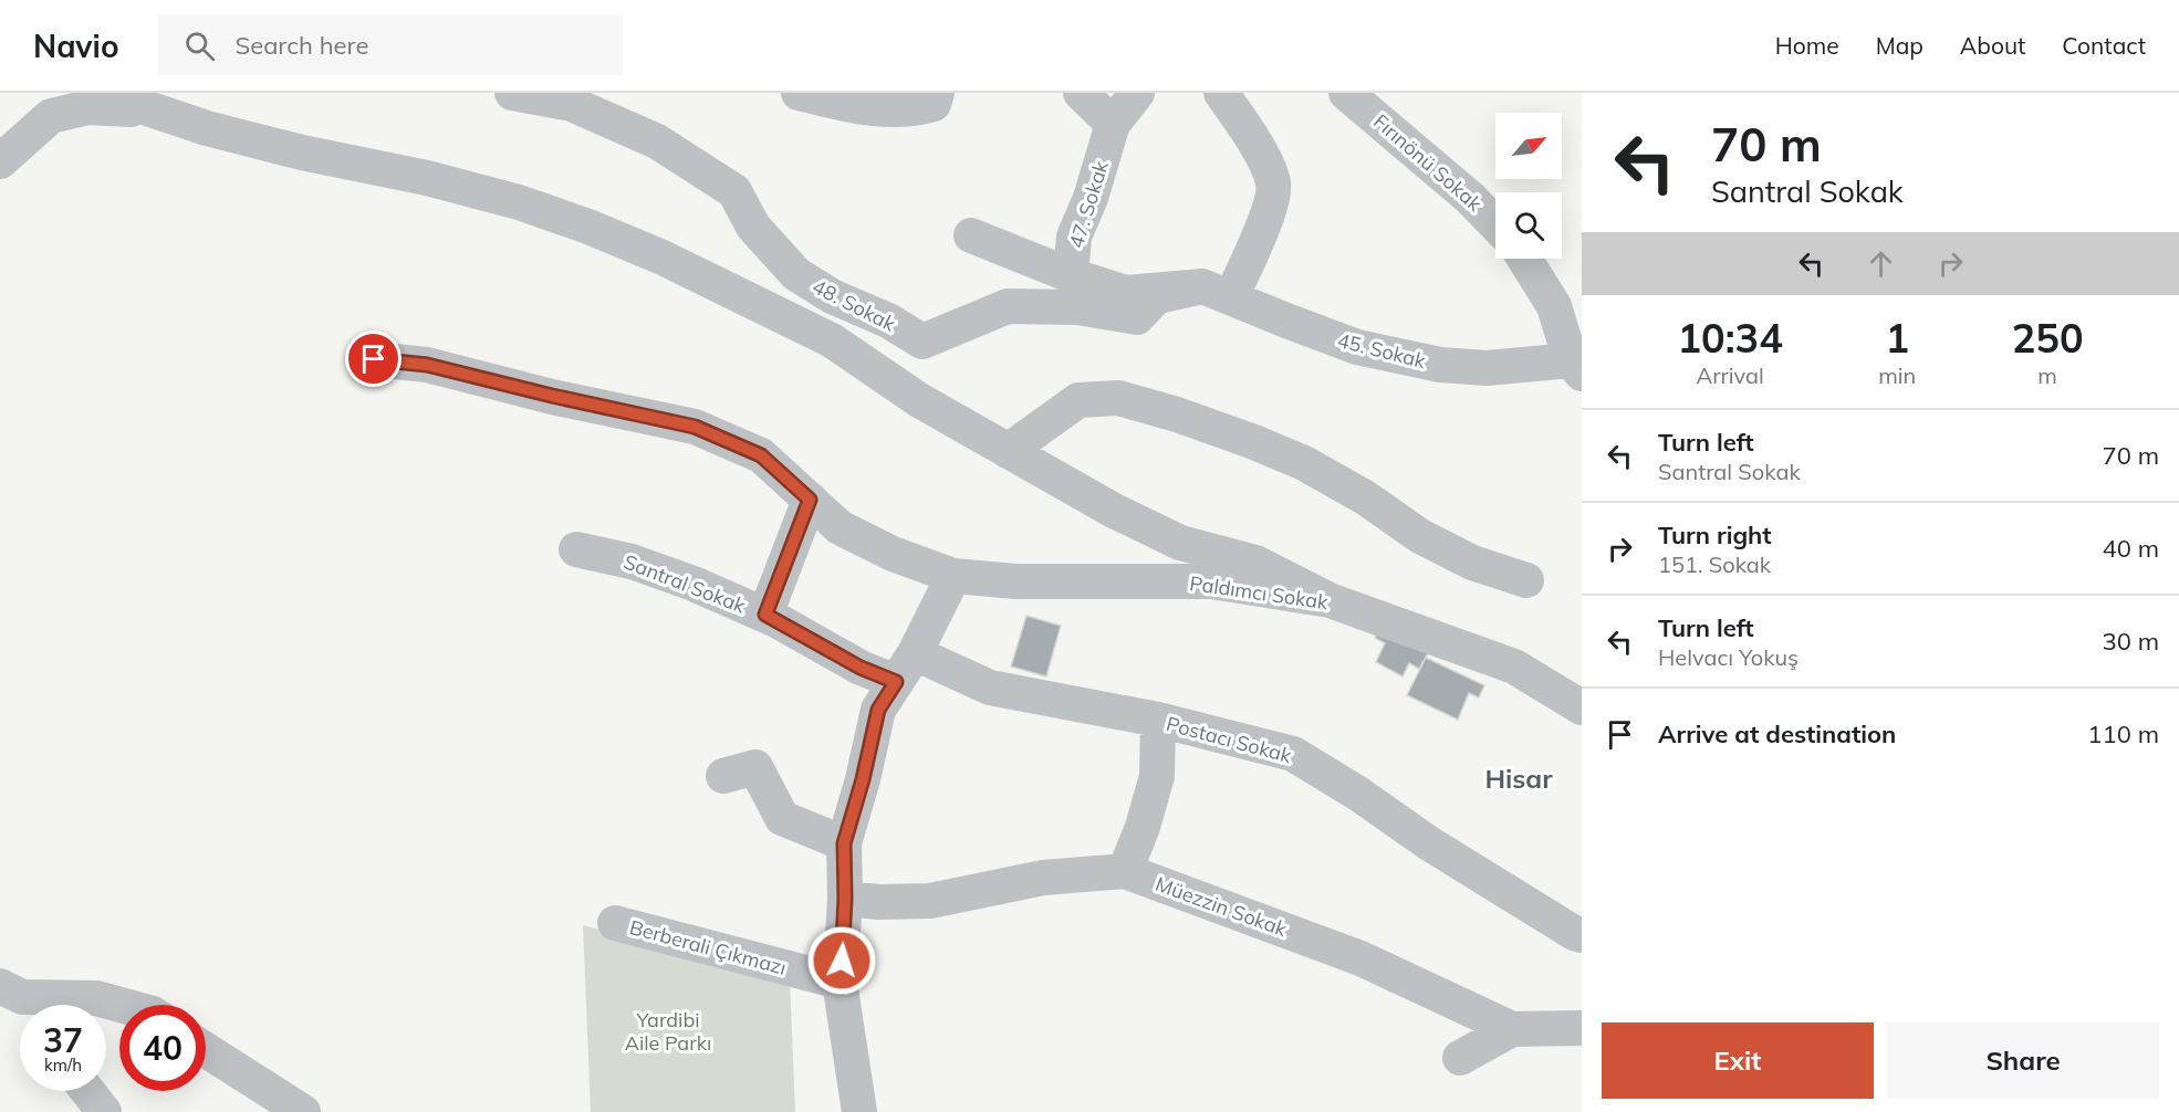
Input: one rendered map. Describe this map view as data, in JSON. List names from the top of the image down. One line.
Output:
{"streets":{"street":["Fırınönü Sokak","47. Sokak","48. Sokak","45. Sokak","Santral Sokak","Paldımcı Sokak","Postacı Sokak","Müezzin Sokak","Berberali Çıkmazı"]},"crossings":[["47. Sokak","45. Sokak"]],"districts":["Hisar"],"parks":["Yardibi Aile Parkı"],"north":"top right","page":{"header":"Navio","search":"Search here","nav":["Home","Map","About","Contact"],"turn":["70 m","Santral Sokak"],"eta":["10:34","Arrival","1","min","250","m"],"list":[{"name":"Turn left","note":"Santral Sokak","value":"70 m"},{"name":"Turn right","note":"151. Sokak","value":"40 m"},{"name":"Turn left","note":"Helvacı Yokuş","value":"30 m"},{"name":"Arrive at destination","value":"110 m"}],"speed":"37 km/h","limit":"40","buttons":["Exit","Share"]}}
